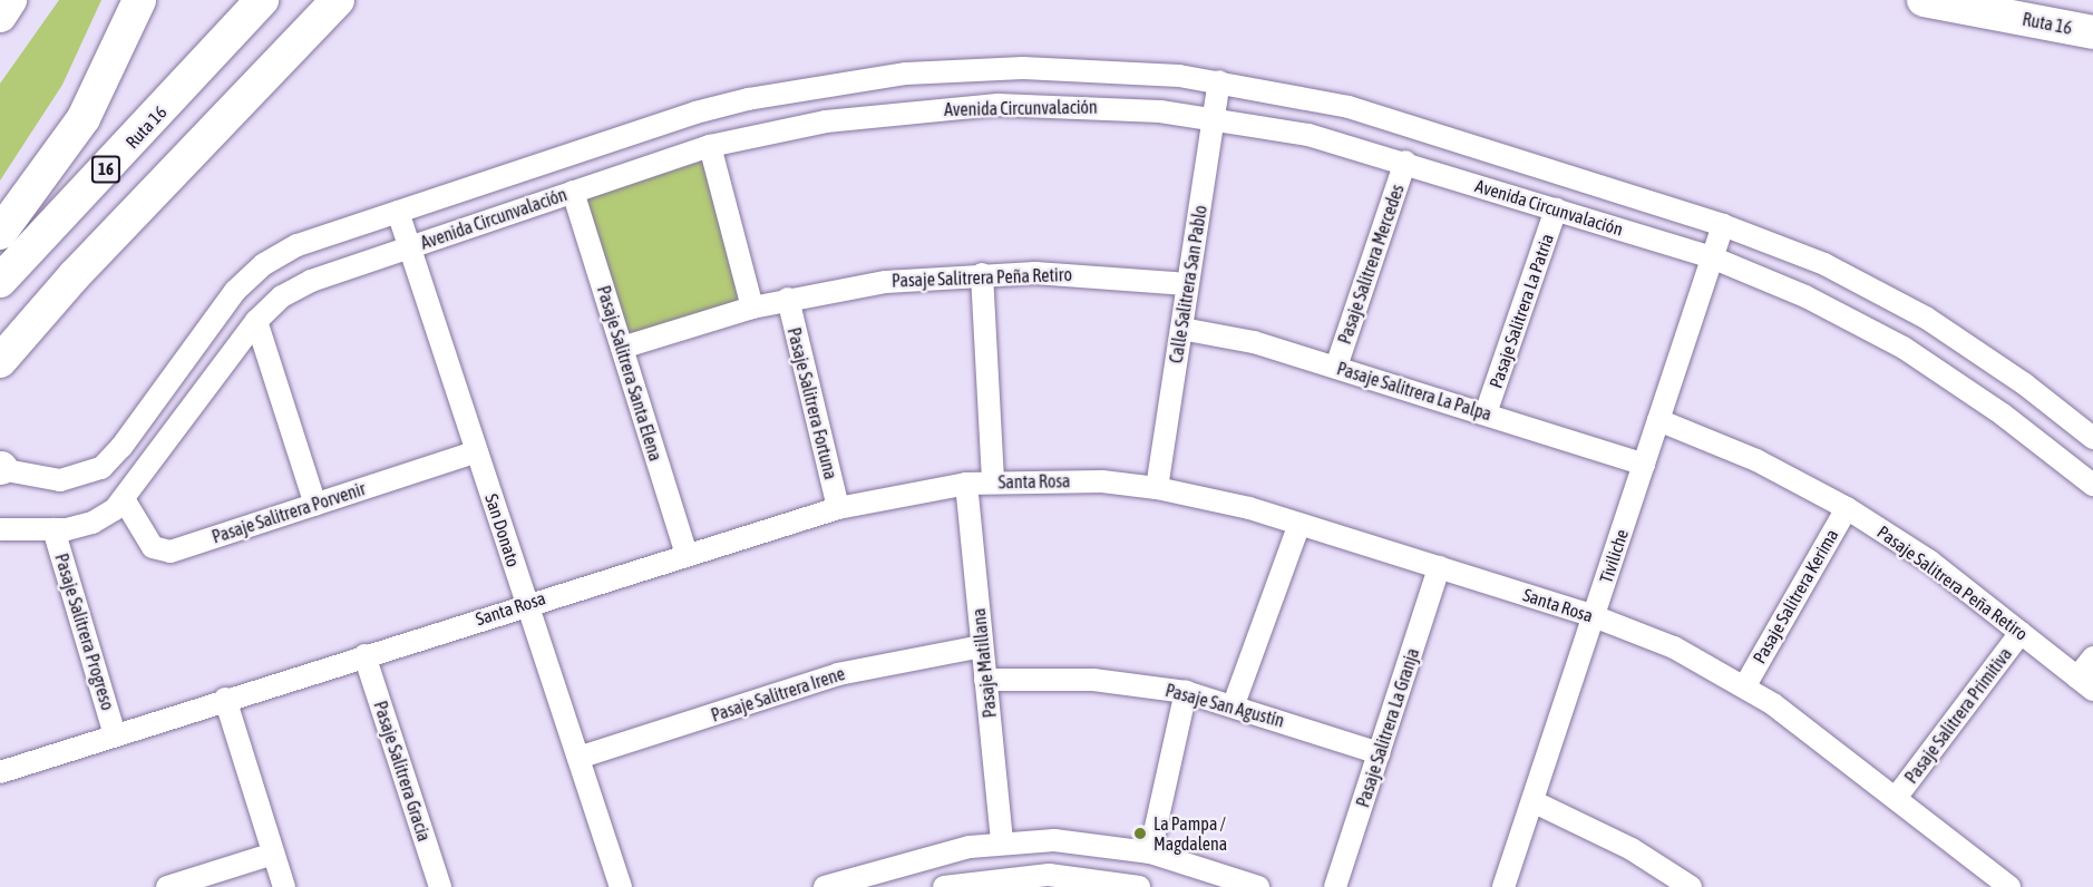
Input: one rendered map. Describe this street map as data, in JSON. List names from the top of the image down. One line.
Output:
{"streets":{"highway":["Ruta 16","16"],"street":["Avenida Circunvalación","Pasaje Salitrera Mercedes","Pasaje Salitrera Peña Retiro","Calle Salitrera San Pablo","Pasaje Salitrera La Patria","Pasaje Salitrera Santa Elena","Pasaje Salitrera La Palpa","Pasaje Salitrera Fortuna","Santa Rosa","Pasaje Salitrera Porvenir","San Donato","Tiviliche","Pasaje Salitrera Kerima","Pasaje Salitrera Progreso","Pasaje Matillana","Pasaje Salitrera Irene","Pasaje San Agustín","Pasaje Salitrera Primitiva","Pasaje Salitrera La Granja","Pasaje Salitrera Gracia"]},"crossings":[["Avenida Circunvalación","Pasaje Salitrera Mercedes"],["Avenida Circunvalación","Calle Salitrera San Pablo"],["Avenida Circunvalación","Pasaje Salitrera La Patria"],["Avenida Circunvalación","Pasaje Salitrera Santa Elena"],["Avenida Circunvalación","Pasaje Salitrera Porvenir"],["Avenida Circunvalación","San Donato"],["Avenida Circunvalación","Tiviliche"],["Avenida Circunvalación","Pasaje Salitrera Progreso"],["Pasaje Salitrera Mercedes","Pasaje Salitrera La Palpa"],["Pasaje Salitrera Peña Retiro","Calle Salitrera San Pablo"],["Pasaje Salitrera Peña Retiro","Pasaje Salitrera Santa Elena"],["Pasaje Salitrera Peña Retiro","Pasaje Salitrera Fortuna"],["Pasaje Salitrera Peña Retiro","Tiviliche"],["Pasaje Salitrera Peña Retiro","Pasaje Salitrera Kerima"],["Pasaje Salitrera Peña Retiro","Pasaje Salitrera Primitiva"],["Calle Salitrera San Pablo","Pasaje Salitrera La Palpa"],["Calle Salitrera San Pablo","Santa Rosa"],["Pasaje Salitrera La Patria","Pasaje Salitrera La Palpa"],["Pasaje Salitrera Santa Elena","Santa Rosa"],["Pasaje Salitrera La Palpa","Tiviliche"],["Pasaje Salitrera Fortuna","Santa Rosa"],["Santa Rosa","San Donato"],["Santa Rosa","Tiviliche"],["Santa Rosa","Pasaje Salitrera Kerima"],["Santa Rosa","Pasaje Salitrera Progreso"],["Santa Rosa","Pasaje Matillana"],["Santa Rosa","Pasaje Salitrera Primitiva"],["Santa Rosa","Pasaje Salitrera La Granja"],["Santa Rosa","Pasaje Salitrera Gracia"],["Pasaje Salitrera Porvenir","San Donato"],["San Donato","Pasaje Salitrera Irene"],["Pasaje Matillana","Pasaje Salitrera Irene"],["Pasaje Matillana","Pasaje San Agustín"],["Pasaje San Agustín","Pasaje Salitrera La Granja"]],"places":["La Pampa / Magdalena"]}
